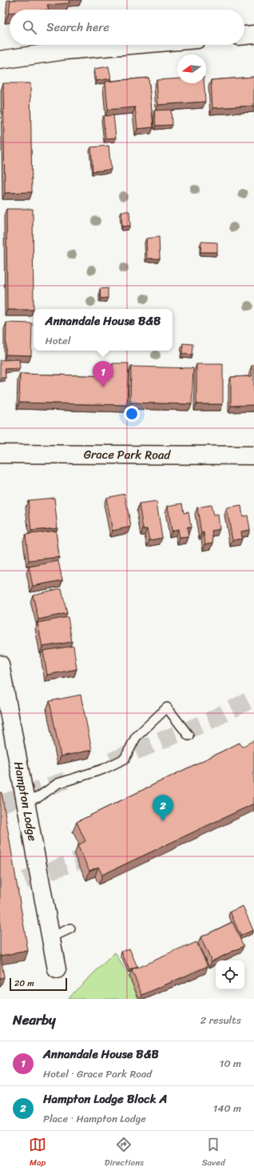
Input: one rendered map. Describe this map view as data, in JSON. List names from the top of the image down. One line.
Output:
{"streets":{"street":["Grace Park Road","Hampton Lodge"]},"scale_bar":"20 m","north":"left","page":{"search":"Search here","popup":["Annandale House B&B","Hotel"],"pins":["1","2"],"scale":"20 m","heading":["Nearby","2 results"],"list":[{"mark":"1","name":"Annandale House B&B","note":"Hotel · Grace Park Road","value":"10 m"},{"mark":"2","name":"Hampton Lodge Block A","note":"Place · Hampton Lodge","value":"140 m"}],"nav":["Map","Directions","Saved"]}}
